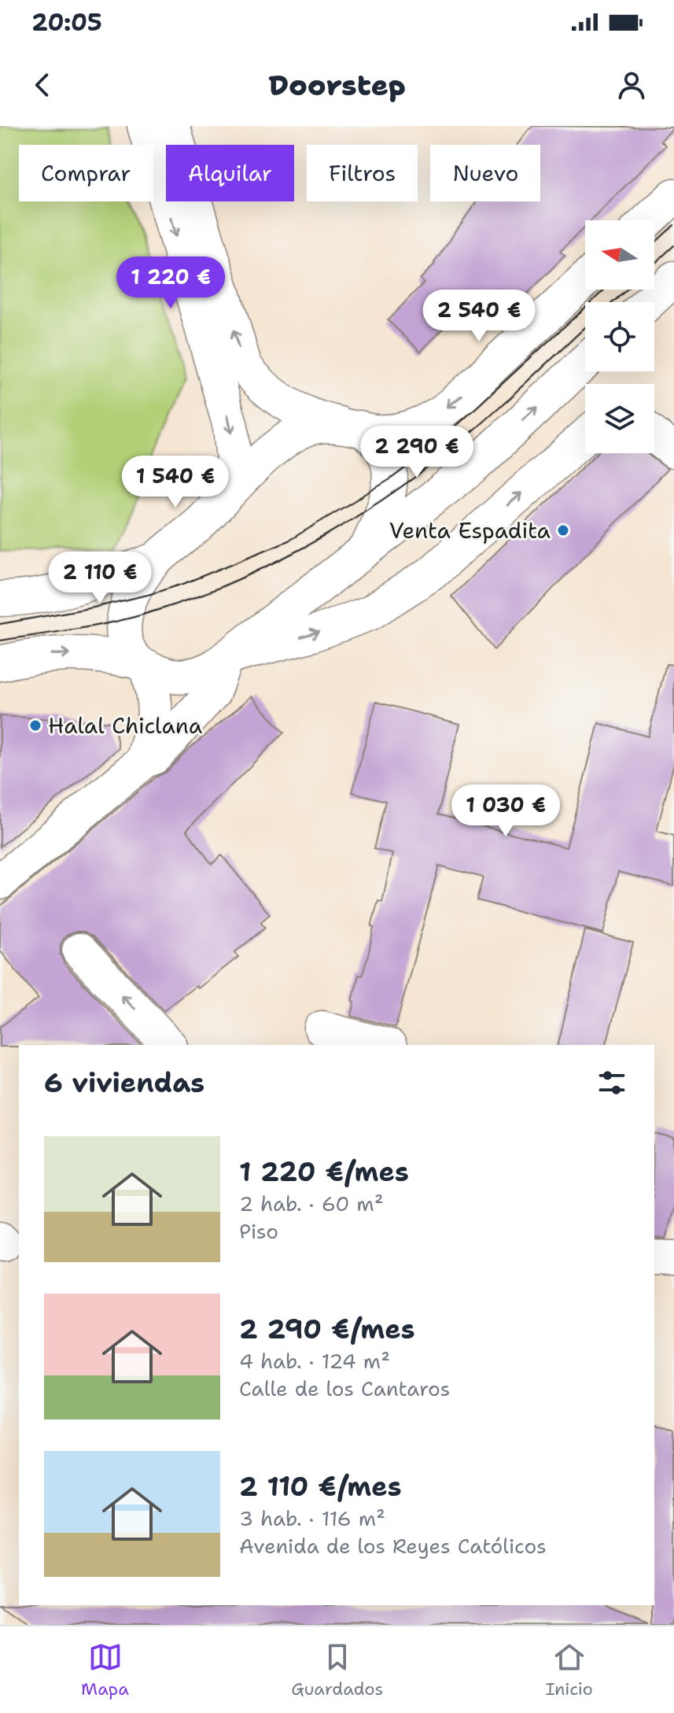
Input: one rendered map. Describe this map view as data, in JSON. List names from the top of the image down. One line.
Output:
{"places":["Venta Espadita","Halal Chiclana"],"north":"left","page":{"status":"20:05","header":"Doorstep","chip":["Comprar","Alquilar","Filtros","Nuevo"],"price":["1 220 €","2 540 €","2 290 €","1 540 €","2 110 €","1 030 €"],"heading":"6 viviendas","list":[{"name":"1 220 €/mes","note":"2 hab. · 60 m² · Piso"},{"name":"2 290 €/mes","note":"4 hab. · 124 m² · Calle de los Cantaros"},{"name":"2 110 €/mes","note":"3 hab. · 116 m² · Avenida de los Reyes Católicos"}],"tabs":["Mapa","Guardados","Inicio"]}}
